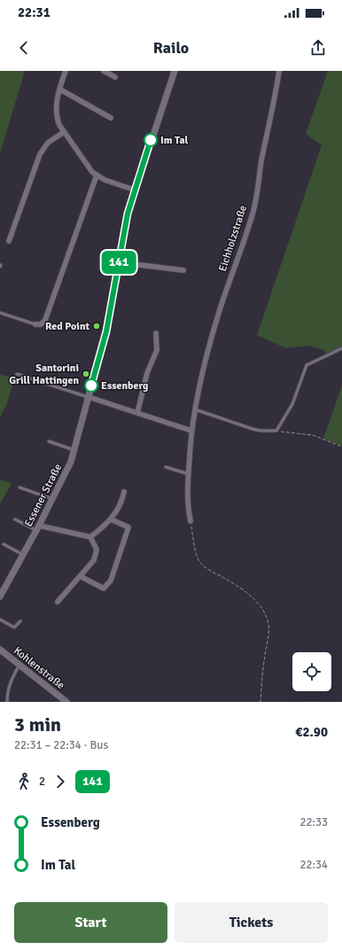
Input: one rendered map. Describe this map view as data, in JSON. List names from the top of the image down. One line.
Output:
{"streets":{"street":["Eichholzstraße","Essener Straße","Kohlenstraße"]},"places":["Im Tal","Red Point","Santorini Grill Hattingen","Essenberg"],"lines":["bus line 141"],"page":{"status":"22:31","header":"Railo","on_map":"141","heading":["3 min","22:31 – 22:34 · Bus","€2.90"],"legs":["2","141"],"list":[{"name":"Essenberg","value":"22:33"},{"name":"Im Tal","value":"22:34"}],"buttons":["Start","Tickets"]}}
